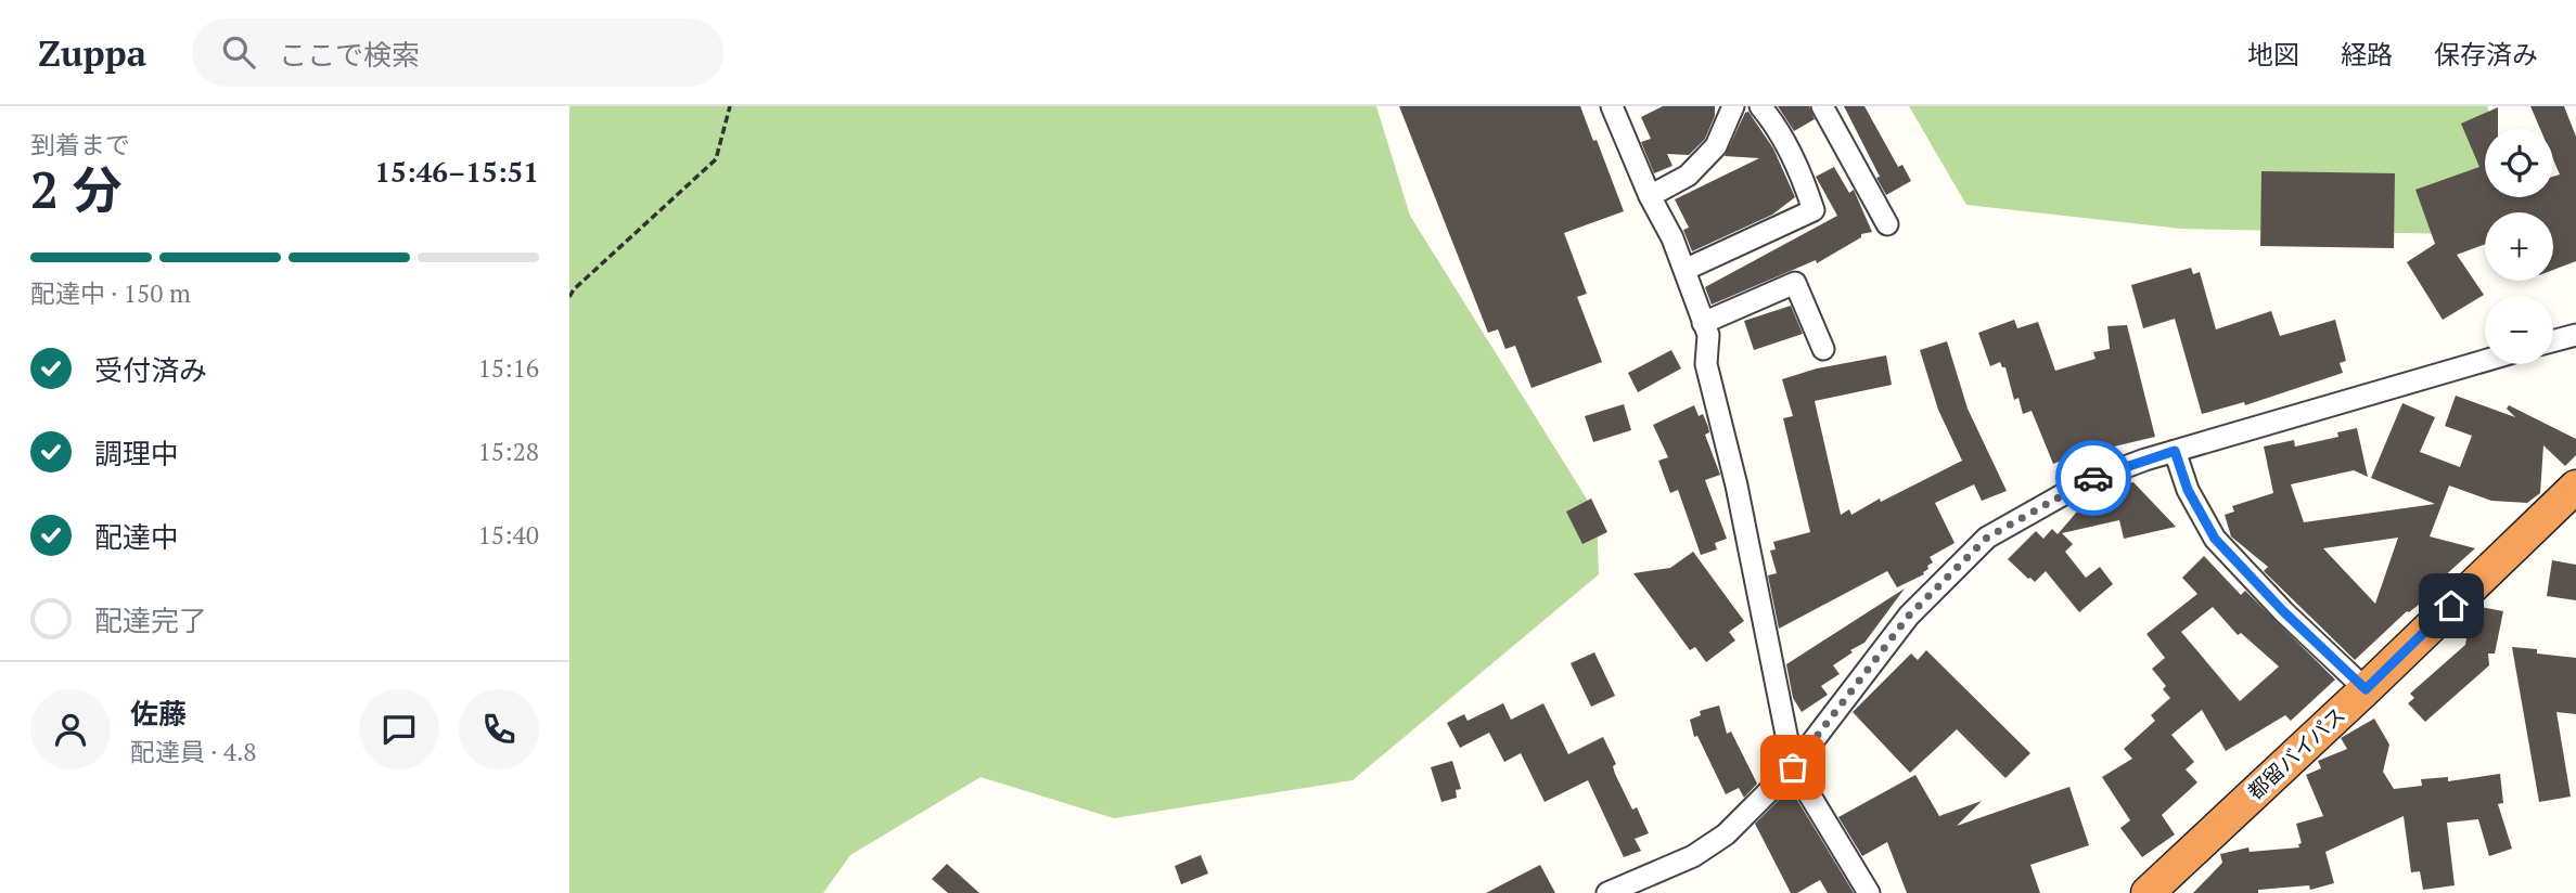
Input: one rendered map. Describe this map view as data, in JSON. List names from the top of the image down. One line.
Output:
{"streets":{"highway":["都留バイパス"]},"page":{"header":"Zuppa","search":"ここで検索","nav":["地図","経路","保存済み"],"heading":["2 分","到着まで","15:46–15:51"],"panel":["佐藤","配達員 · 4.8"],"map_buttons":["+","−"],"bar":"配達中 · 150 m","list":[["受付済み","15:16"],["調理中","15:28"],["配達中","15:40"],"配達完了"]}}
